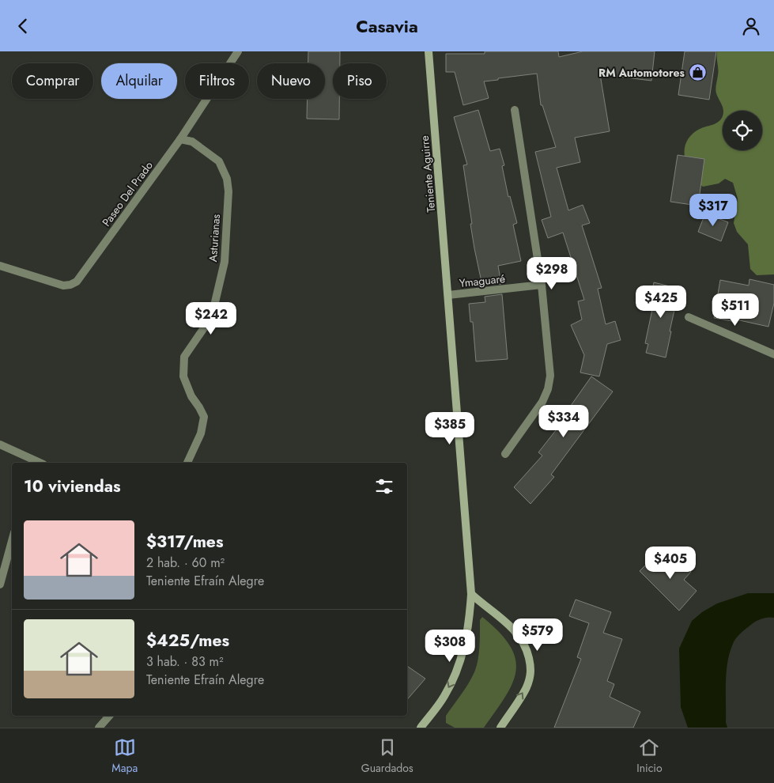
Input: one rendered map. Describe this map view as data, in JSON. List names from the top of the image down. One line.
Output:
{"streets":{"main road":["Teniente Aguirre"],"street":["Paseo Del Prado","Asturianas","Ymaguaré"]},"crossings":[["Teniente Aguirre","Ymaguaré"],["Paseo Del Prado","Asturianas"]],"places":{"shop":["RM Automotores"]},"page":{"header":"Casavia","chip":["Comprar","Alquilar","Filtros","Nuevo","Piso"],"price":["$317","$298","$425","$511","$242","$334","$385","$405","$579","$308"],"heading":"10 viviendas","list":[{"name":"$317/mes","note":"2 hab. · 60 m² · Teniente Efraín Alegre"},{"name":"$425/mes","note":"3 hab. · 83 m² · Teniente Efraín Alegre"}],"tabs":["Mapa","Guardados","Inicio"]}}
